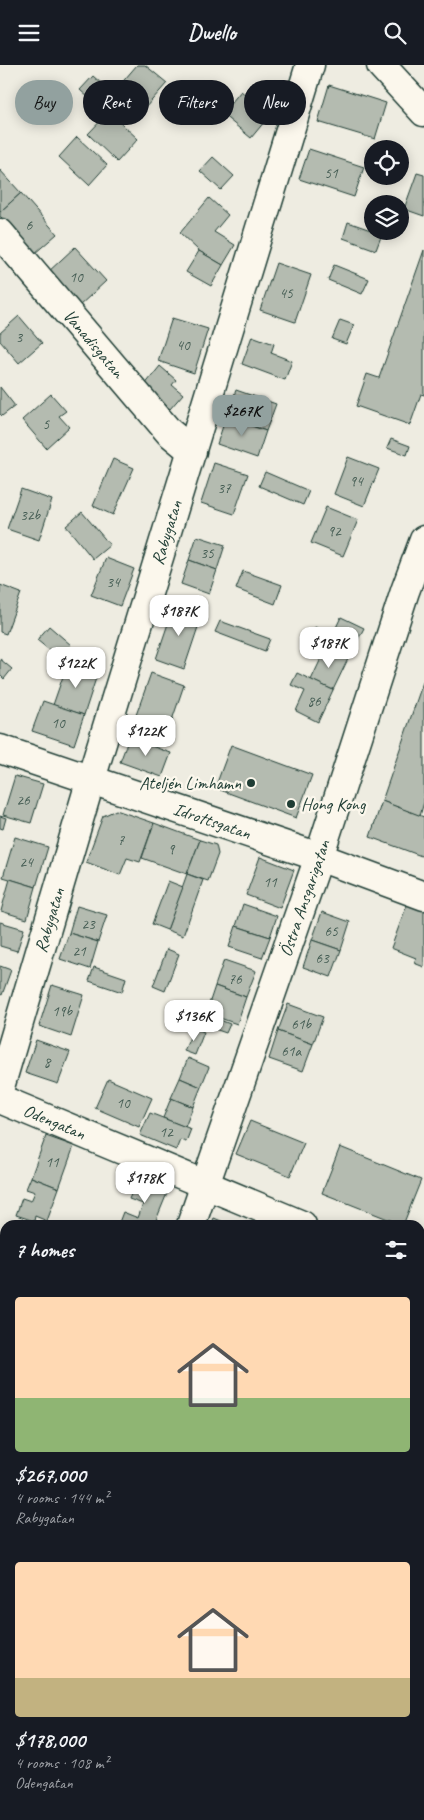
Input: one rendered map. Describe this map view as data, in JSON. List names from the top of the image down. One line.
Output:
{"streets":{"street":["Vanadisgatan","Rabygatan","Idrottsgatan","Östra Ansgarigatan","Odengatan"]},"crossings":[["Vanadisgatan","Rabygatan"],["Rabygatan","Idrottsgatan"],["Idrottsgatan","Östra Ansgarigatan"],["Östra Ansgarigatan","Odengatan"]],"places":["Ateljén Limhamn","Hong Kong"],"house_numbers":["51","6","10","45","3","40","5","94","37","32b","92","35","34","86","10","26","7","9","24","11","23","65","21","63","76","19b","61b","61a","8","10","12","11"],"page":{"header":"Dwello","chip":["Buy","Rent","Filters","New"],"price":["$267K","$187K","$187K","$122K","$122K","$136K","$178K"],"heading":"7 homes","list":[{"name":"$267,000","note":"4 rooms · 144 m² · Rabygatan"},{"name":"$178,000","note":"4 rooms · 108 m² · Odengatan"}]}}
